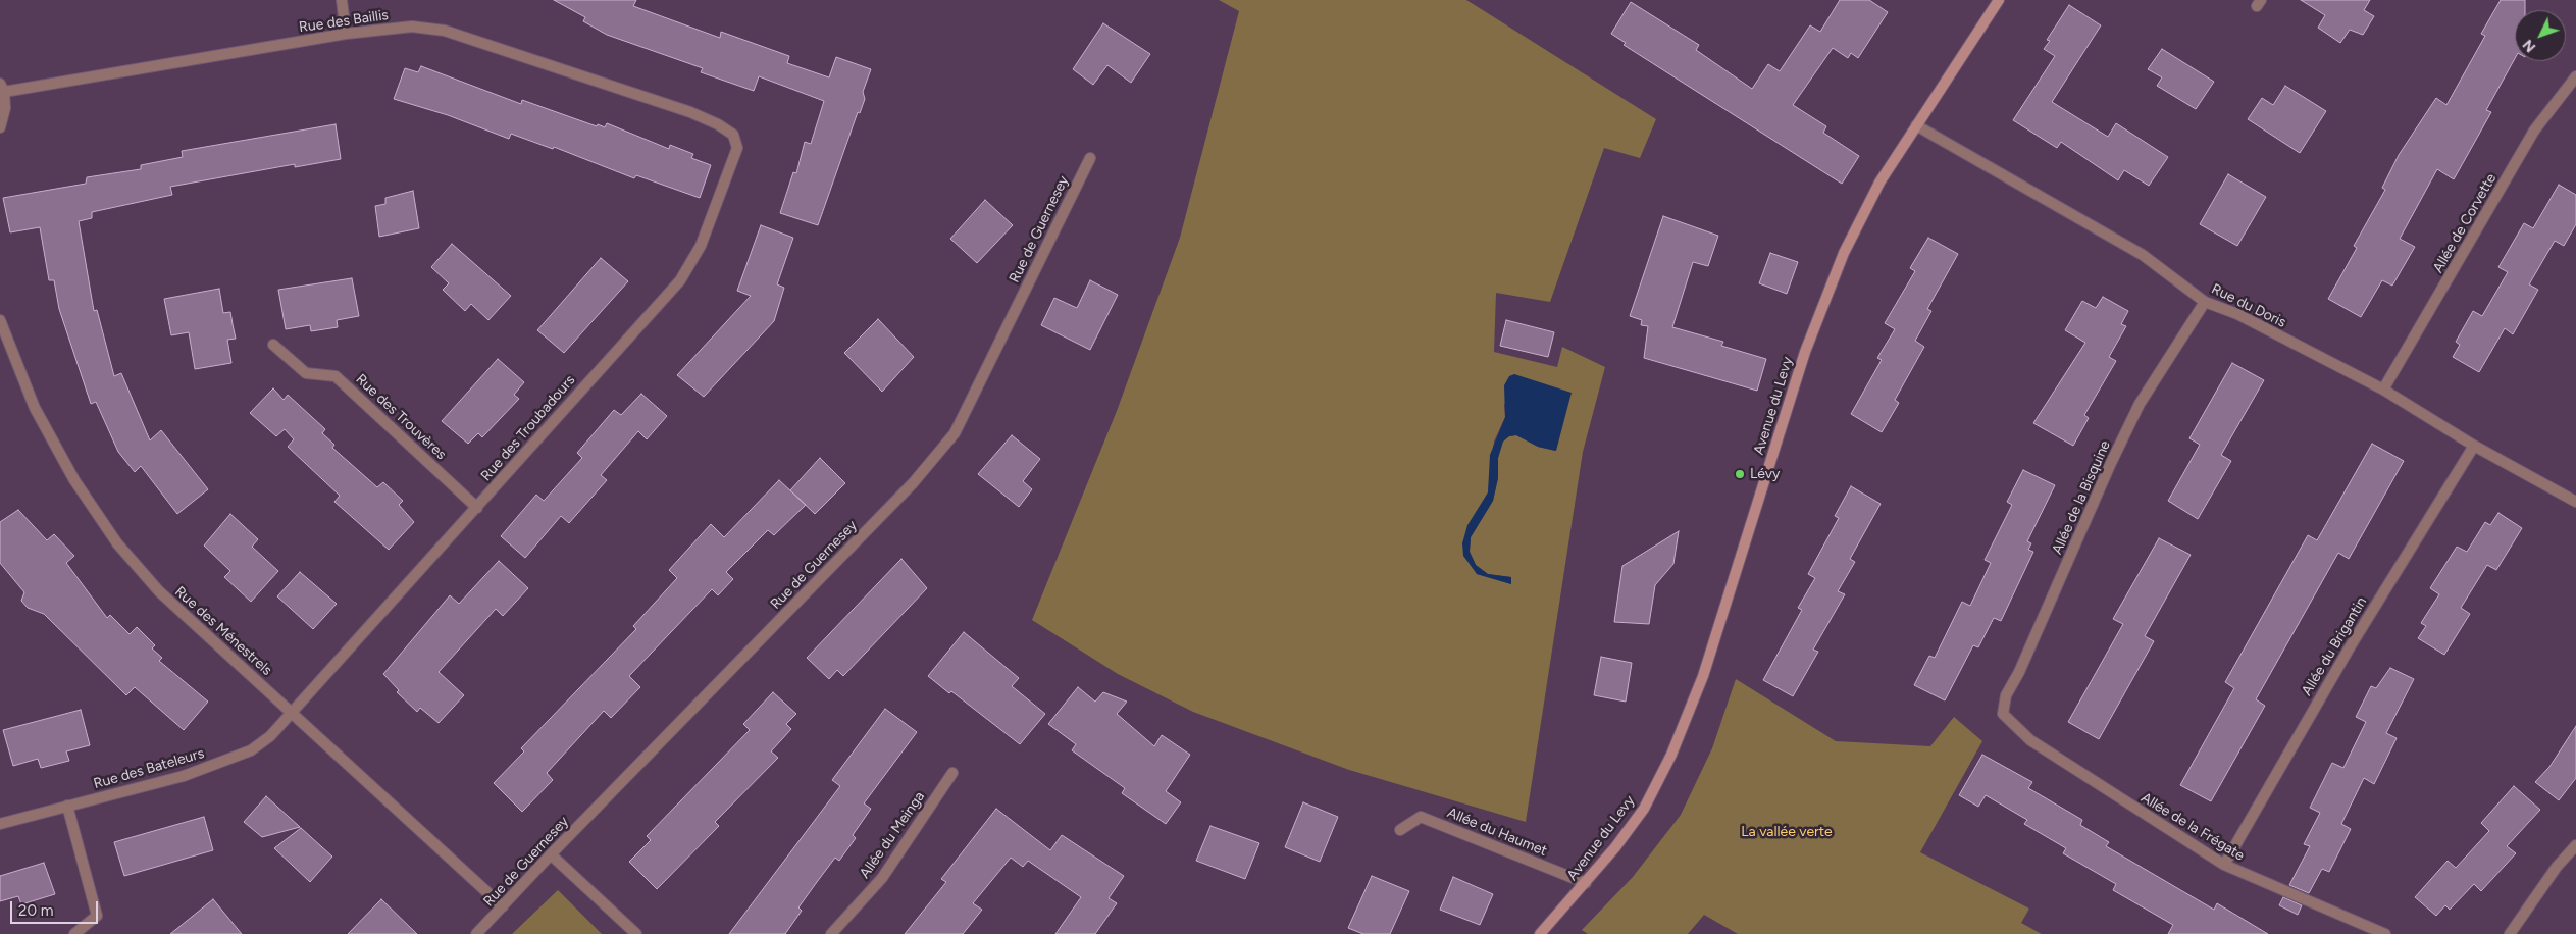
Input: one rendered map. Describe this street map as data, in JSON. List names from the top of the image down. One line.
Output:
{"streets":{"street":["Rue des Baillis","Allée de Corvette","Rue de Guernesey","Rue du Doris","Avenue du Levy","Rue des Trouvères","Rue des Troubadours","Allée de la Bisquine","Rue des Ménestrels","Allée du Brigantin","Rue des Bateleurs","Allée de la Frégate","Allée du Haumet","Allée du Meinga"]},"crossings":[["Rue des Baillis","Rue des Troubadours"],["Allée de Corvette","Rue du Doris"],["Rue de Guernesey","Rue des Ménestrels"],["Rue du Doris","Avenue du Levy"],["Rue du Doris","Allée de la Bisquine"],["Rue du Doris","Allée du Brigantin"],["Avenue du Levy","Allée du Haumet"],["Rue des Trouvères","Rue des Troubadours"],["Rue des Troubadours","Rue des Ménestrels"],["Rue des Troubadours","Rue des Bateleurs"],["Allée de la Bisquine","Allée de la Frégate"],["Rue des Ménestrels","Rue des Bateleurs"],["Allée du Brigantin","Allée de la Frégate"]],"parks":["La vallée verte"],"places":["Lévy"],"scale_bar":"20 m","north":"bottom left"}
